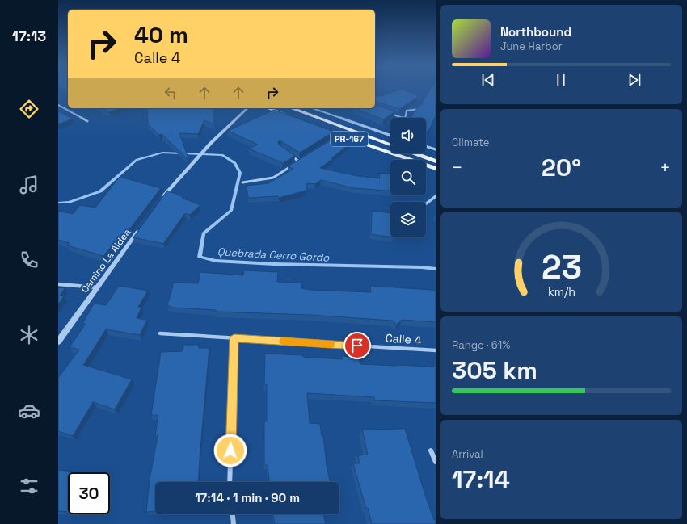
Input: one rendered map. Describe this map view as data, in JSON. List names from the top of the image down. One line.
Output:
{"streets":{"main road":["PR-167"],"street":["Camino La Aldea","Calle 4"]},"water":["Quebrada Cerro Gordo"],"page":{"tabs":"17:13","turn":["40 m","Calle 4"],"song":["Northbound","June Harbor"],"tile":["Climate",["Range · 61%","305 km"],["Arrival","17:14"]],"heat":["−","20°","+"],"limit":"30","trip":"17:14 · 1 min · 90 m","gauge":["23","km/h"]}}
